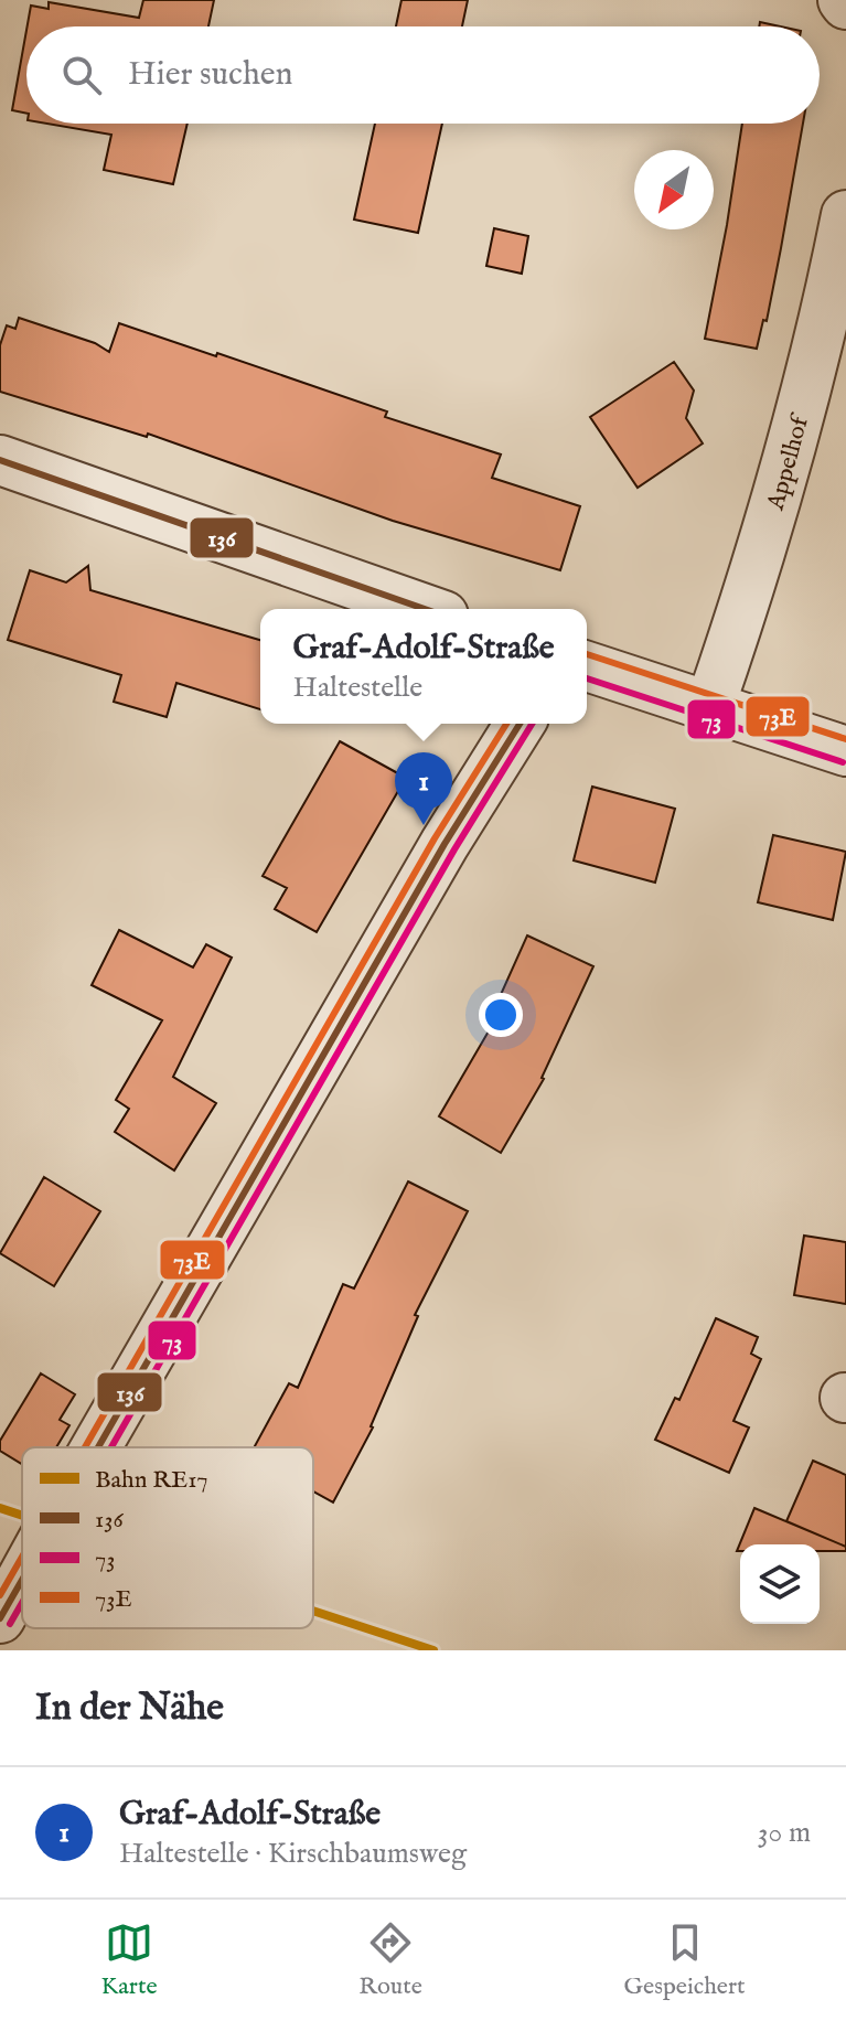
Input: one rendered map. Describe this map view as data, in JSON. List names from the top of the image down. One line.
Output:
{"streets":{"street":["Appelhof"]},"lines":["transit line 136","transit line 73E","transit line 73","rail line RE17"],"legend":["Bahn RE17","136","73","73E"],"north":"bottom left","page":{"search":"Hier suchen","popup":["Graf-Adolf-Straße","Haltestelle"],"pins":"1","heading":"In der Nähe","list":[{"mark":"1","name":"Graf-Adolf-Straße","note":"Haltestelle · Kirschbaumsweg","value":"30 m"}],"nav":["Karte","Route","Gespeichert"]}}
